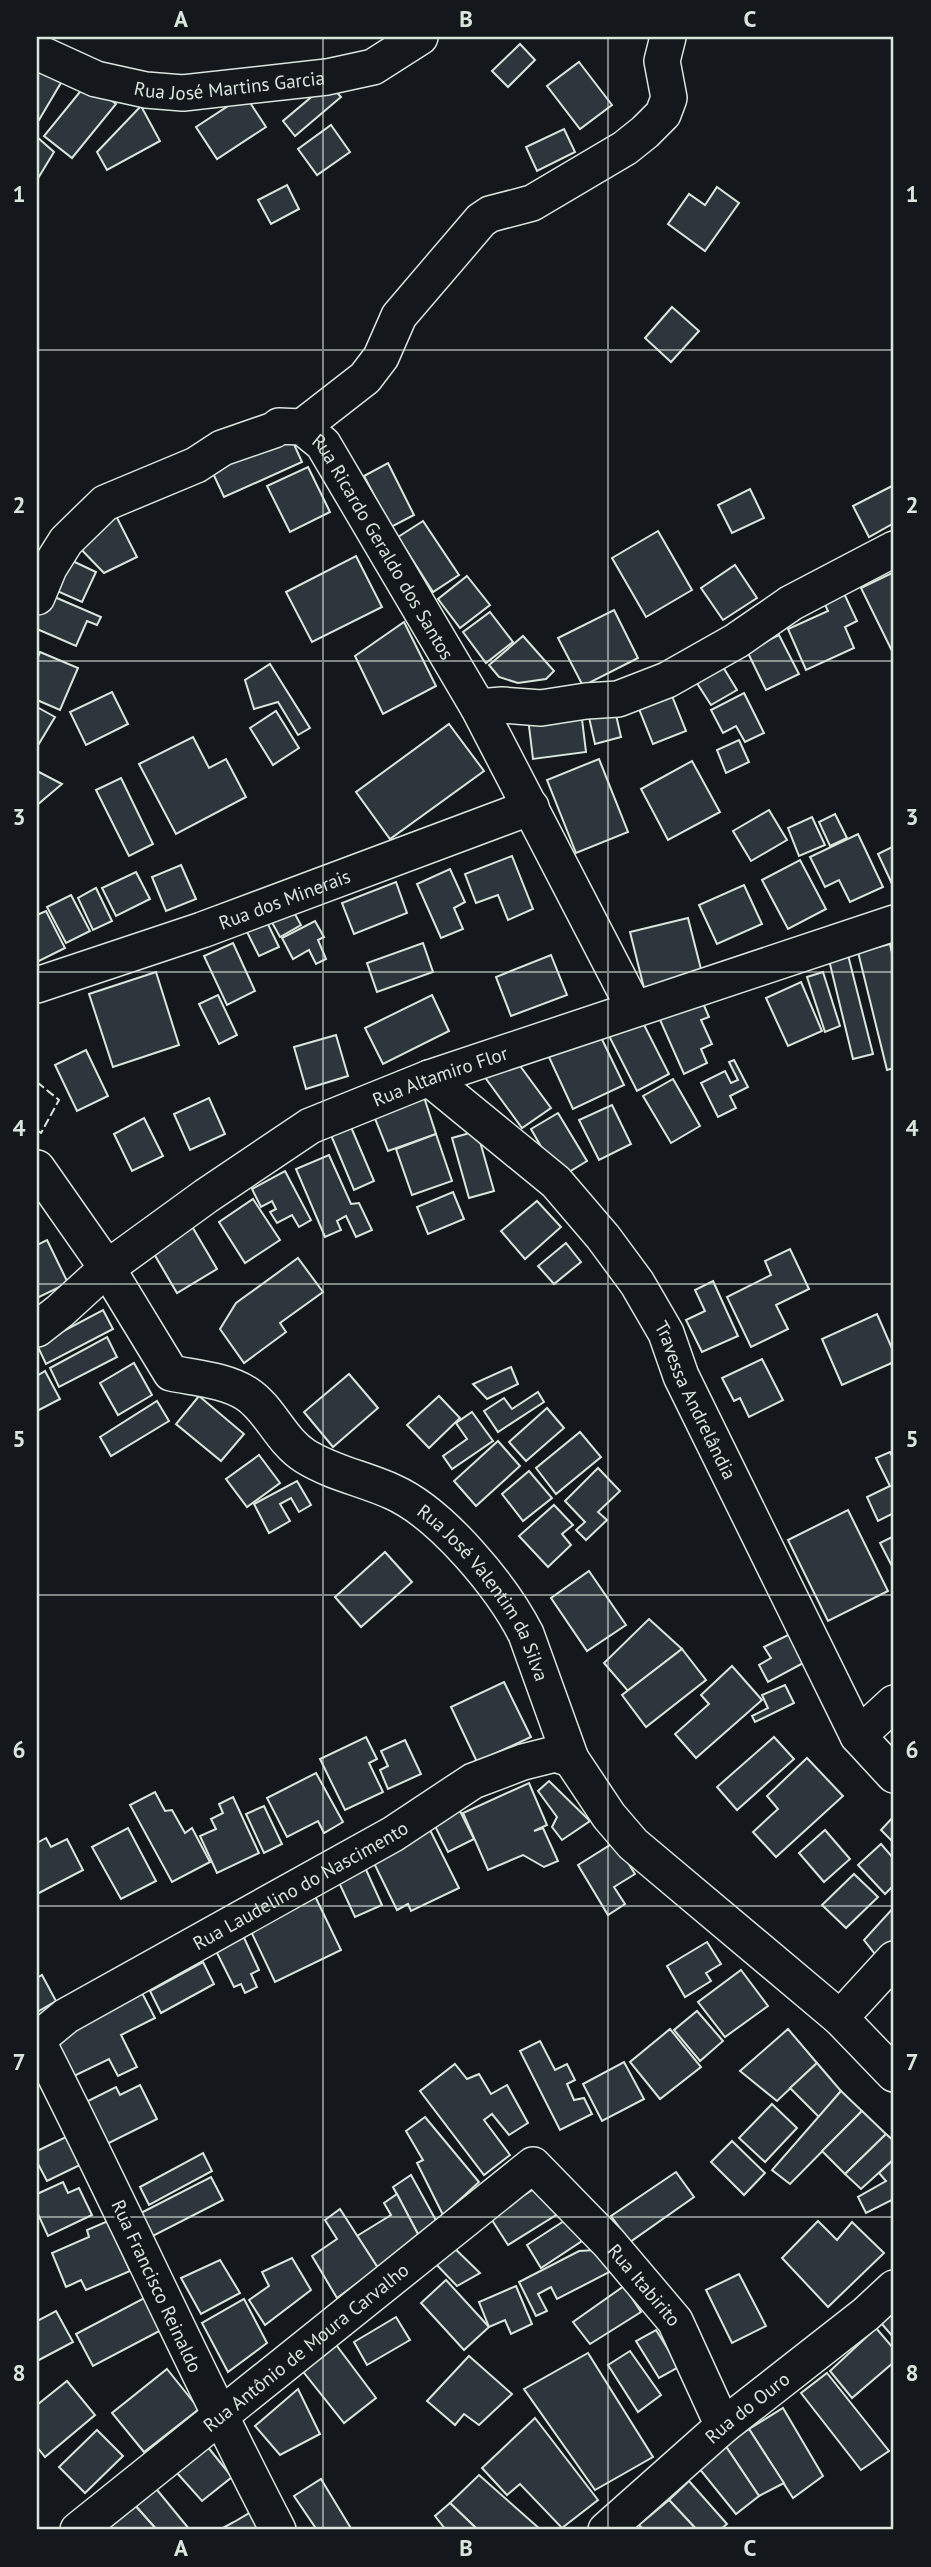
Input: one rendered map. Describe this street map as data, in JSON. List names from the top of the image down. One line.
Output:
{"streets":{"street":["Rua José Martins Garcia","Rua Ricardo Geraldo dos Santos","Rua dos Minerais","Rua Altamiro Flor","Travessa Andrelândia","Rua José Valentim da Silva","Rua Laudelino do Nascimento","Rua Itabirito","Rua Francisco Reinaldo","Rua Antônio de Moura Carvalho","Rua do Ouro"]},"crossings":[["Rua Ricardo Geraldo dos Santos","Rua dos Minerais"],["Rua Ricardo Geraldo dos Santos","Rua Altamiro Flor"],["Rua Altamiro Flor","Travessa Andrelândia"],["Rua Altamiro Flor","Rua José Valentim da Silva"],["Rua José Valentim da Silva","Rua Laudelino do Nascimento"],["Rua Laudelino do Nascimento","Rua Francisco Reinaldo"],["Rua Itabirito","Rua Antônio de Moura Carvalho"],["Rua Itabirito","Rua do Ouro"],["Rua Francisco Reinaldo","Rua Antônio de Moura Carvalho"]],"grid":{"columns":["A","B","C"],"rows":["1","2","3","4","5","6","7","8"]}}
